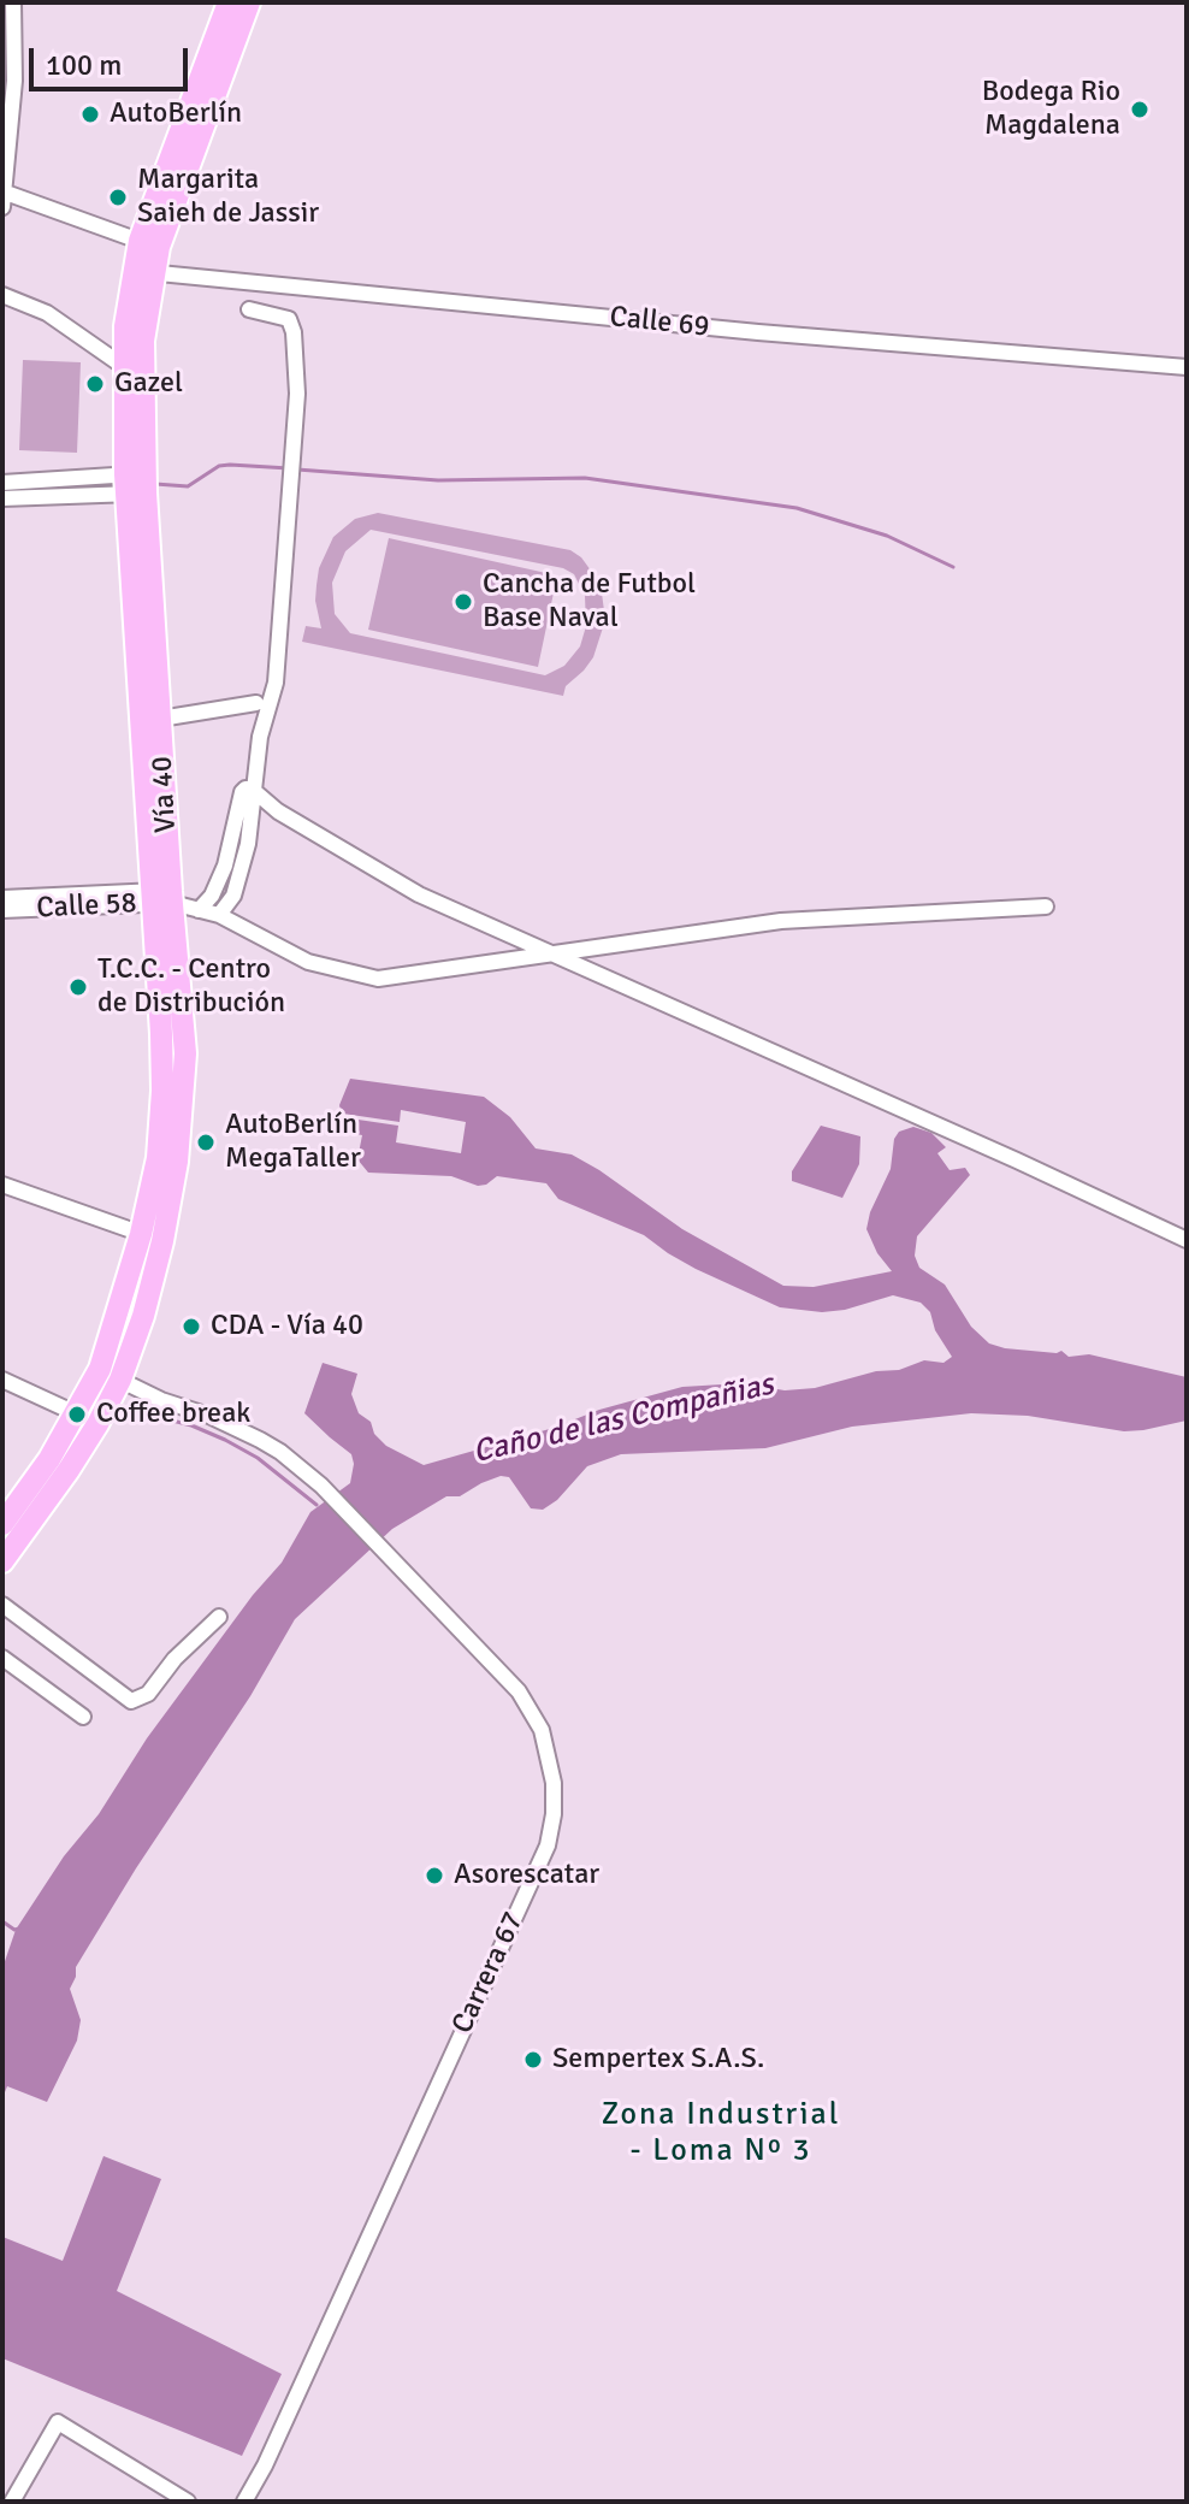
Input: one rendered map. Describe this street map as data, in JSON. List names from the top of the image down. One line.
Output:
{"streets":{"highway":["Vía 40"],"street":["Calle 69","Calle 58","Carrera 67"]},"crossings":[["Calle 69","Vía 40"],["Vía 40","Calle 58"],["Vía 40","Carrera 67"]],"districts":["Zona Industrial - Loma Nº 3"],"water":["Caño de las Compañias"],"places":["Bodega Rio Magdalena","AutoBerlín","Margarita Saieh de Jassir","Gazel","Cancha de Futbol Base Naval","T.C.C. - Centro de Distribución","AutoBerlín MegaTaller","CDA - Vía 40","Coffee break","Asorescatar","Sempertex S.A.S."],"scale_bar":"100 m"}
